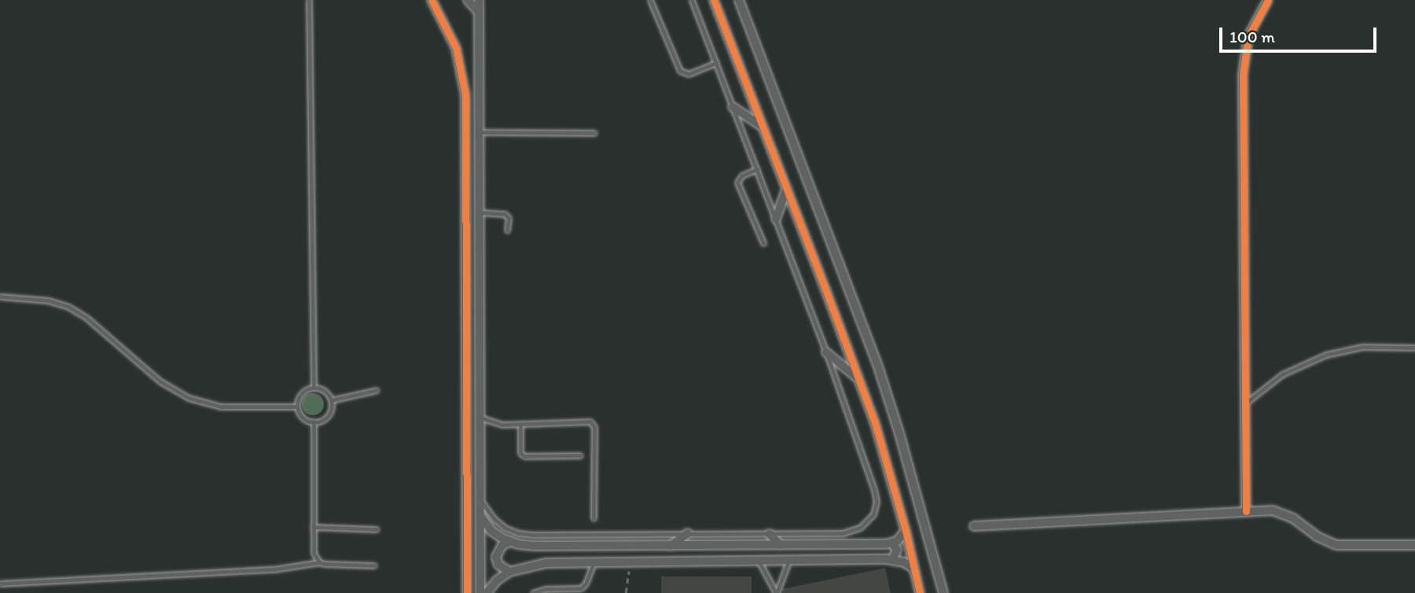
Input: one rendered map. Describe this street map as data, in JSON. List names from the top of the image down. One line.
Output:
{"scale_bar":"100 m"}
